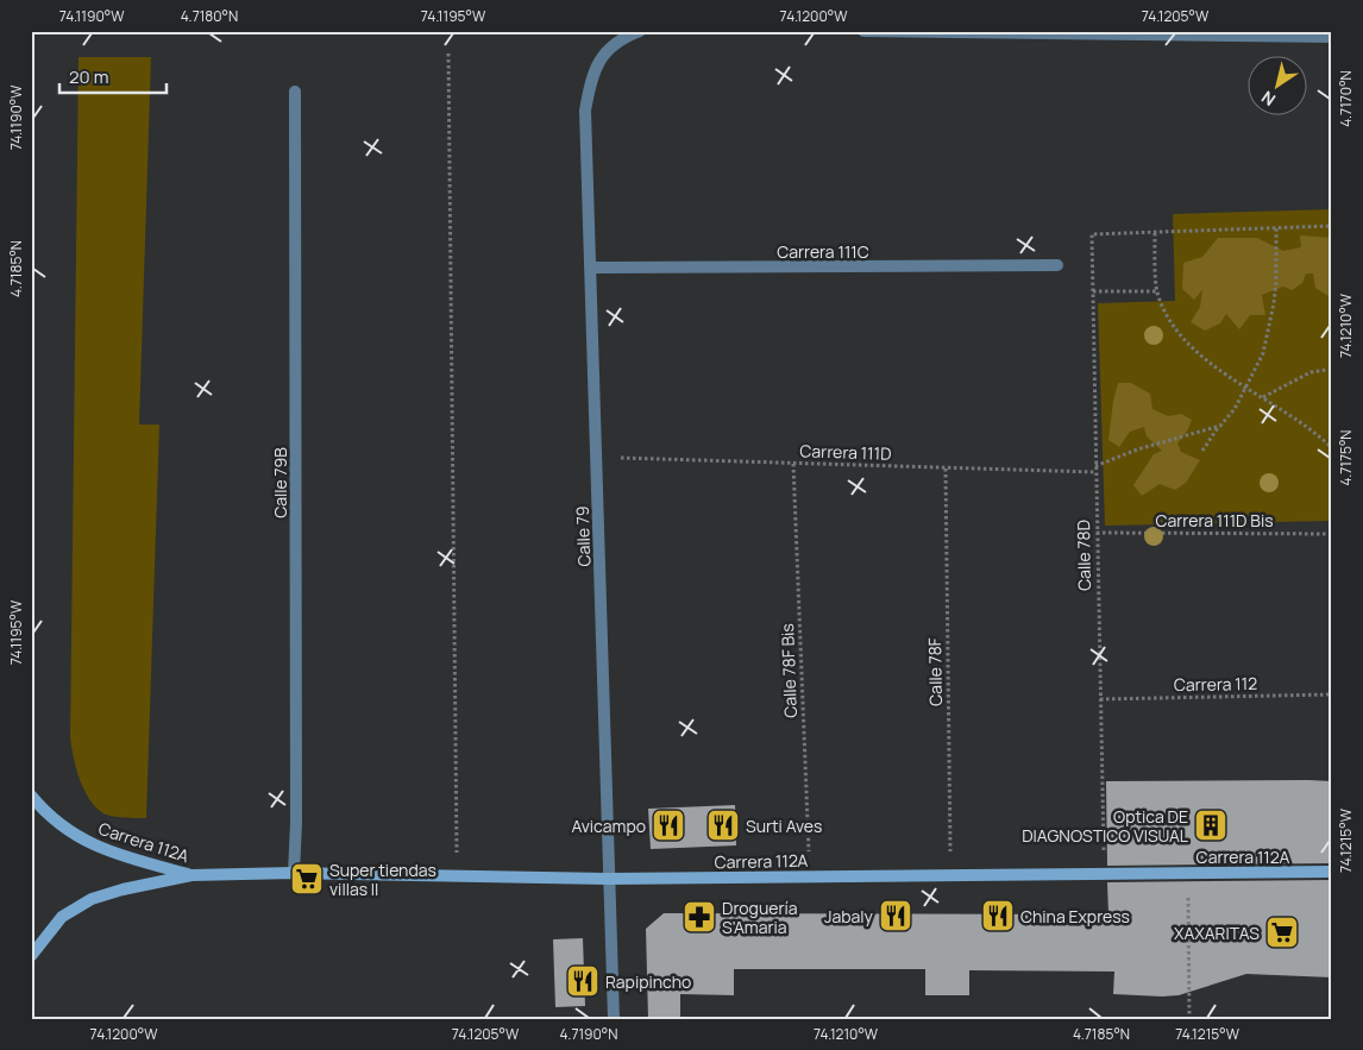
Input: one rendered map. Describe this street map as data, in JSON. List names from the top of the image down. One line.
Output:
{"streets":{"street":["Carrera 111C","Calle 79B","Calle 79","Carrera 112A"],"path":["Carrera 111D","Carrera 111D Bis","Calle 78D","Calle 78F Bis","Calle 78F","Carrera 112"]},"crossings":[["Carrera 111C","Calle 79"],["Carrera 111D","Calle 79"],["Carrera 111D","Calle 78D"],["Carrera 111D","Calle 78F Bis"],["Carrera 111D","Calle 78F"],["Calle 79B","Carrera 112A"],["Carrera 111D Bis","Calle 78D"],["Calle 79","Carrera 112A"],["Calle 78D","Carrera 112"],["Calle 78D","Carrera 112A"],["Calle 78F Bis","Carrera 112A"],["Calle 78F","Carrera 112A"]],"places":{"restaurant":["Avicampo","Surti Aves","Jabaly","China Express","Rapipincho"],"building":["Optica DE DIAGNOSTICO VISUAL"],"supermarket":["Super tiendas villas II","XAXARITAS"],"pharmacy":["Droguería S'Amaria"]},"scale_bar":"20 m","north":"bottom left","coordinates":["74.1190°W","4.7180°N","74.1195°W","74.1200°W","74.1205°W","4.7170°N","4.7185°N","74.1210°W","4.7175°N","74.1215°W","4.7190°N"]}
